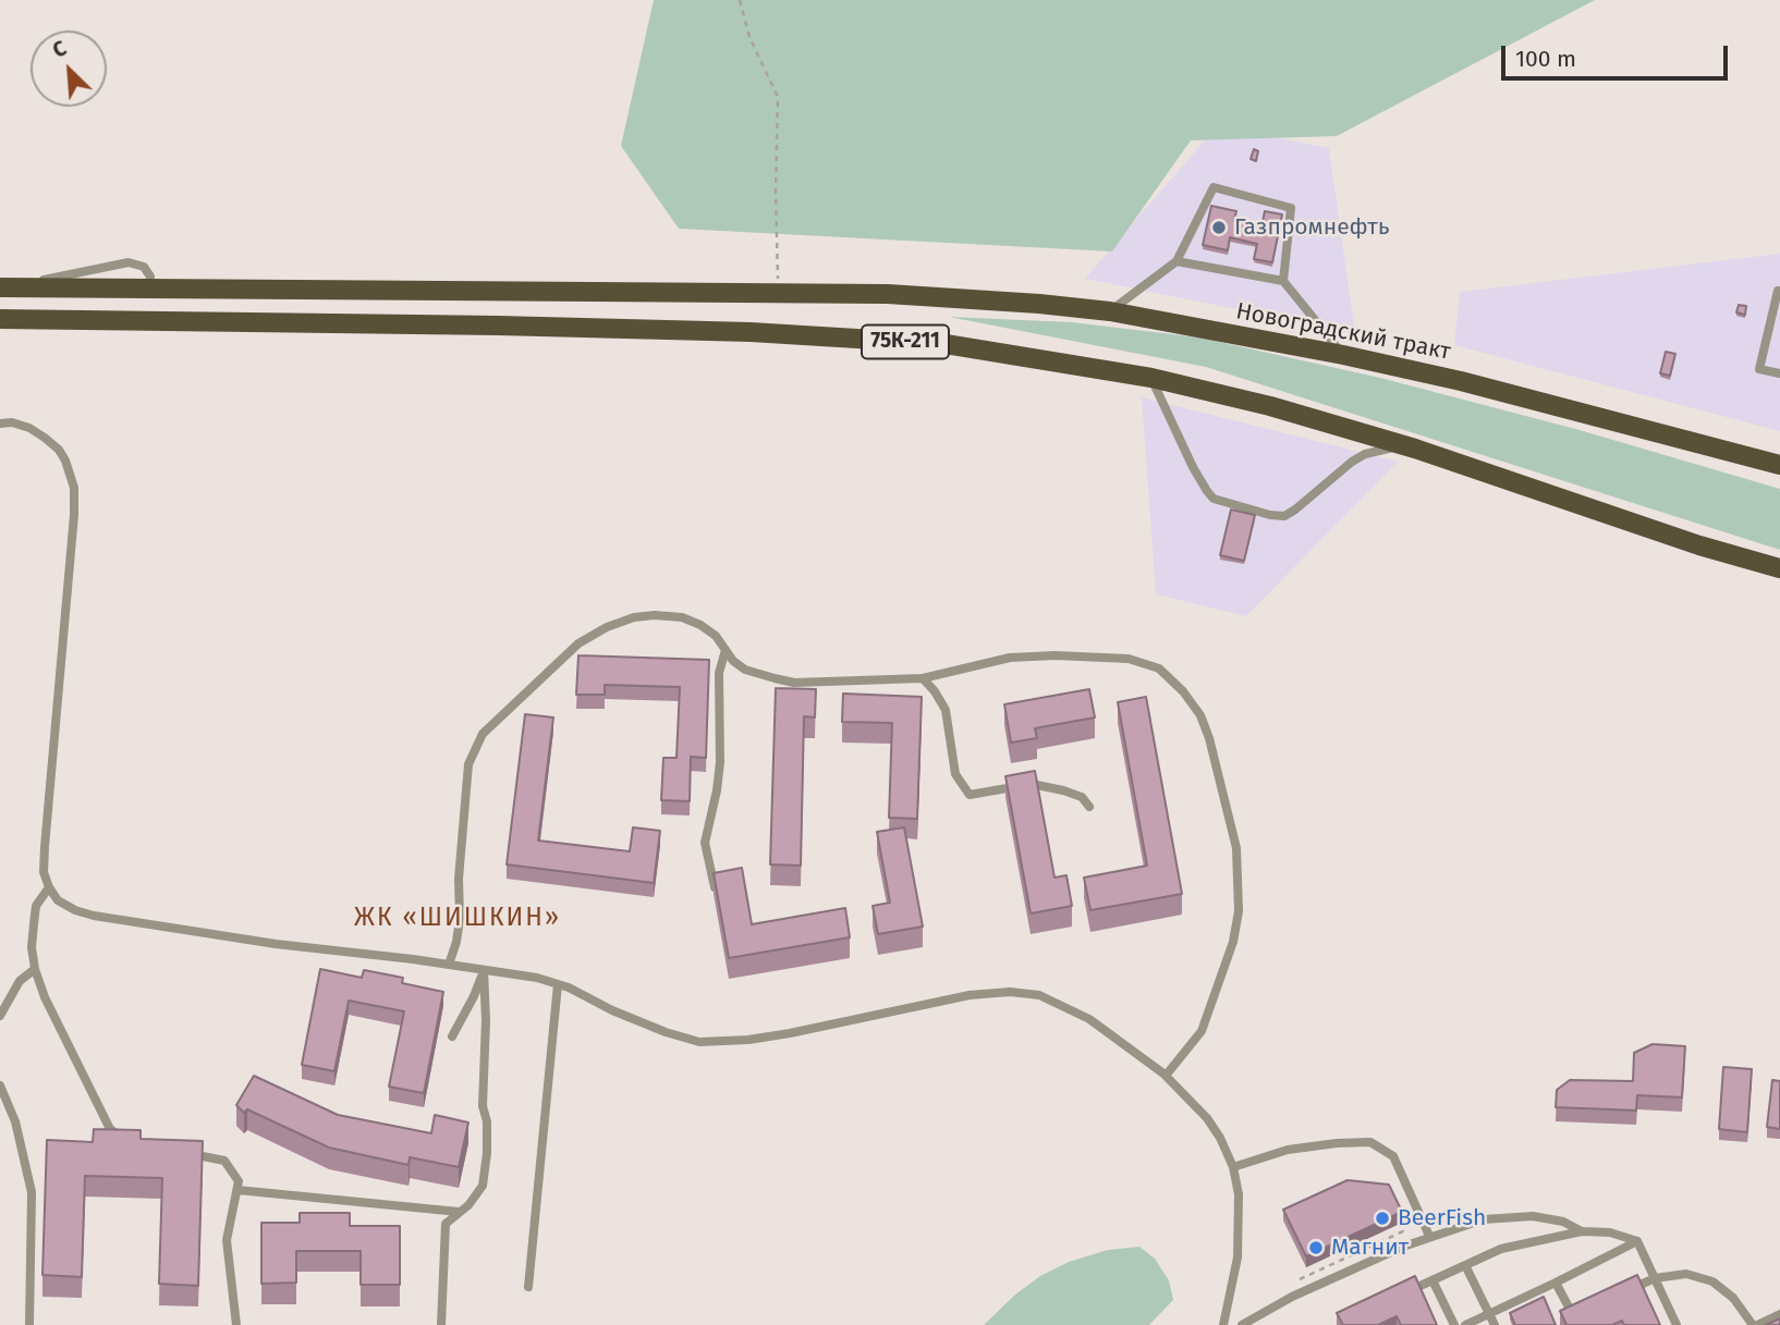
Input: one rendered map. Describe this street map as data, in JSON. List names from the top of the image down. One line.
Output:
{"streets":{"main road":["Новоградский тракт","75К-211"]},"crossings":[["Новоградский тракт","75К-211"]],"districts":["ЖК «ШИШКИН»"],"places":["Газпромнефть","BeerFish","Магнит"],"scale_bar":"100 m","north":"top left"}
